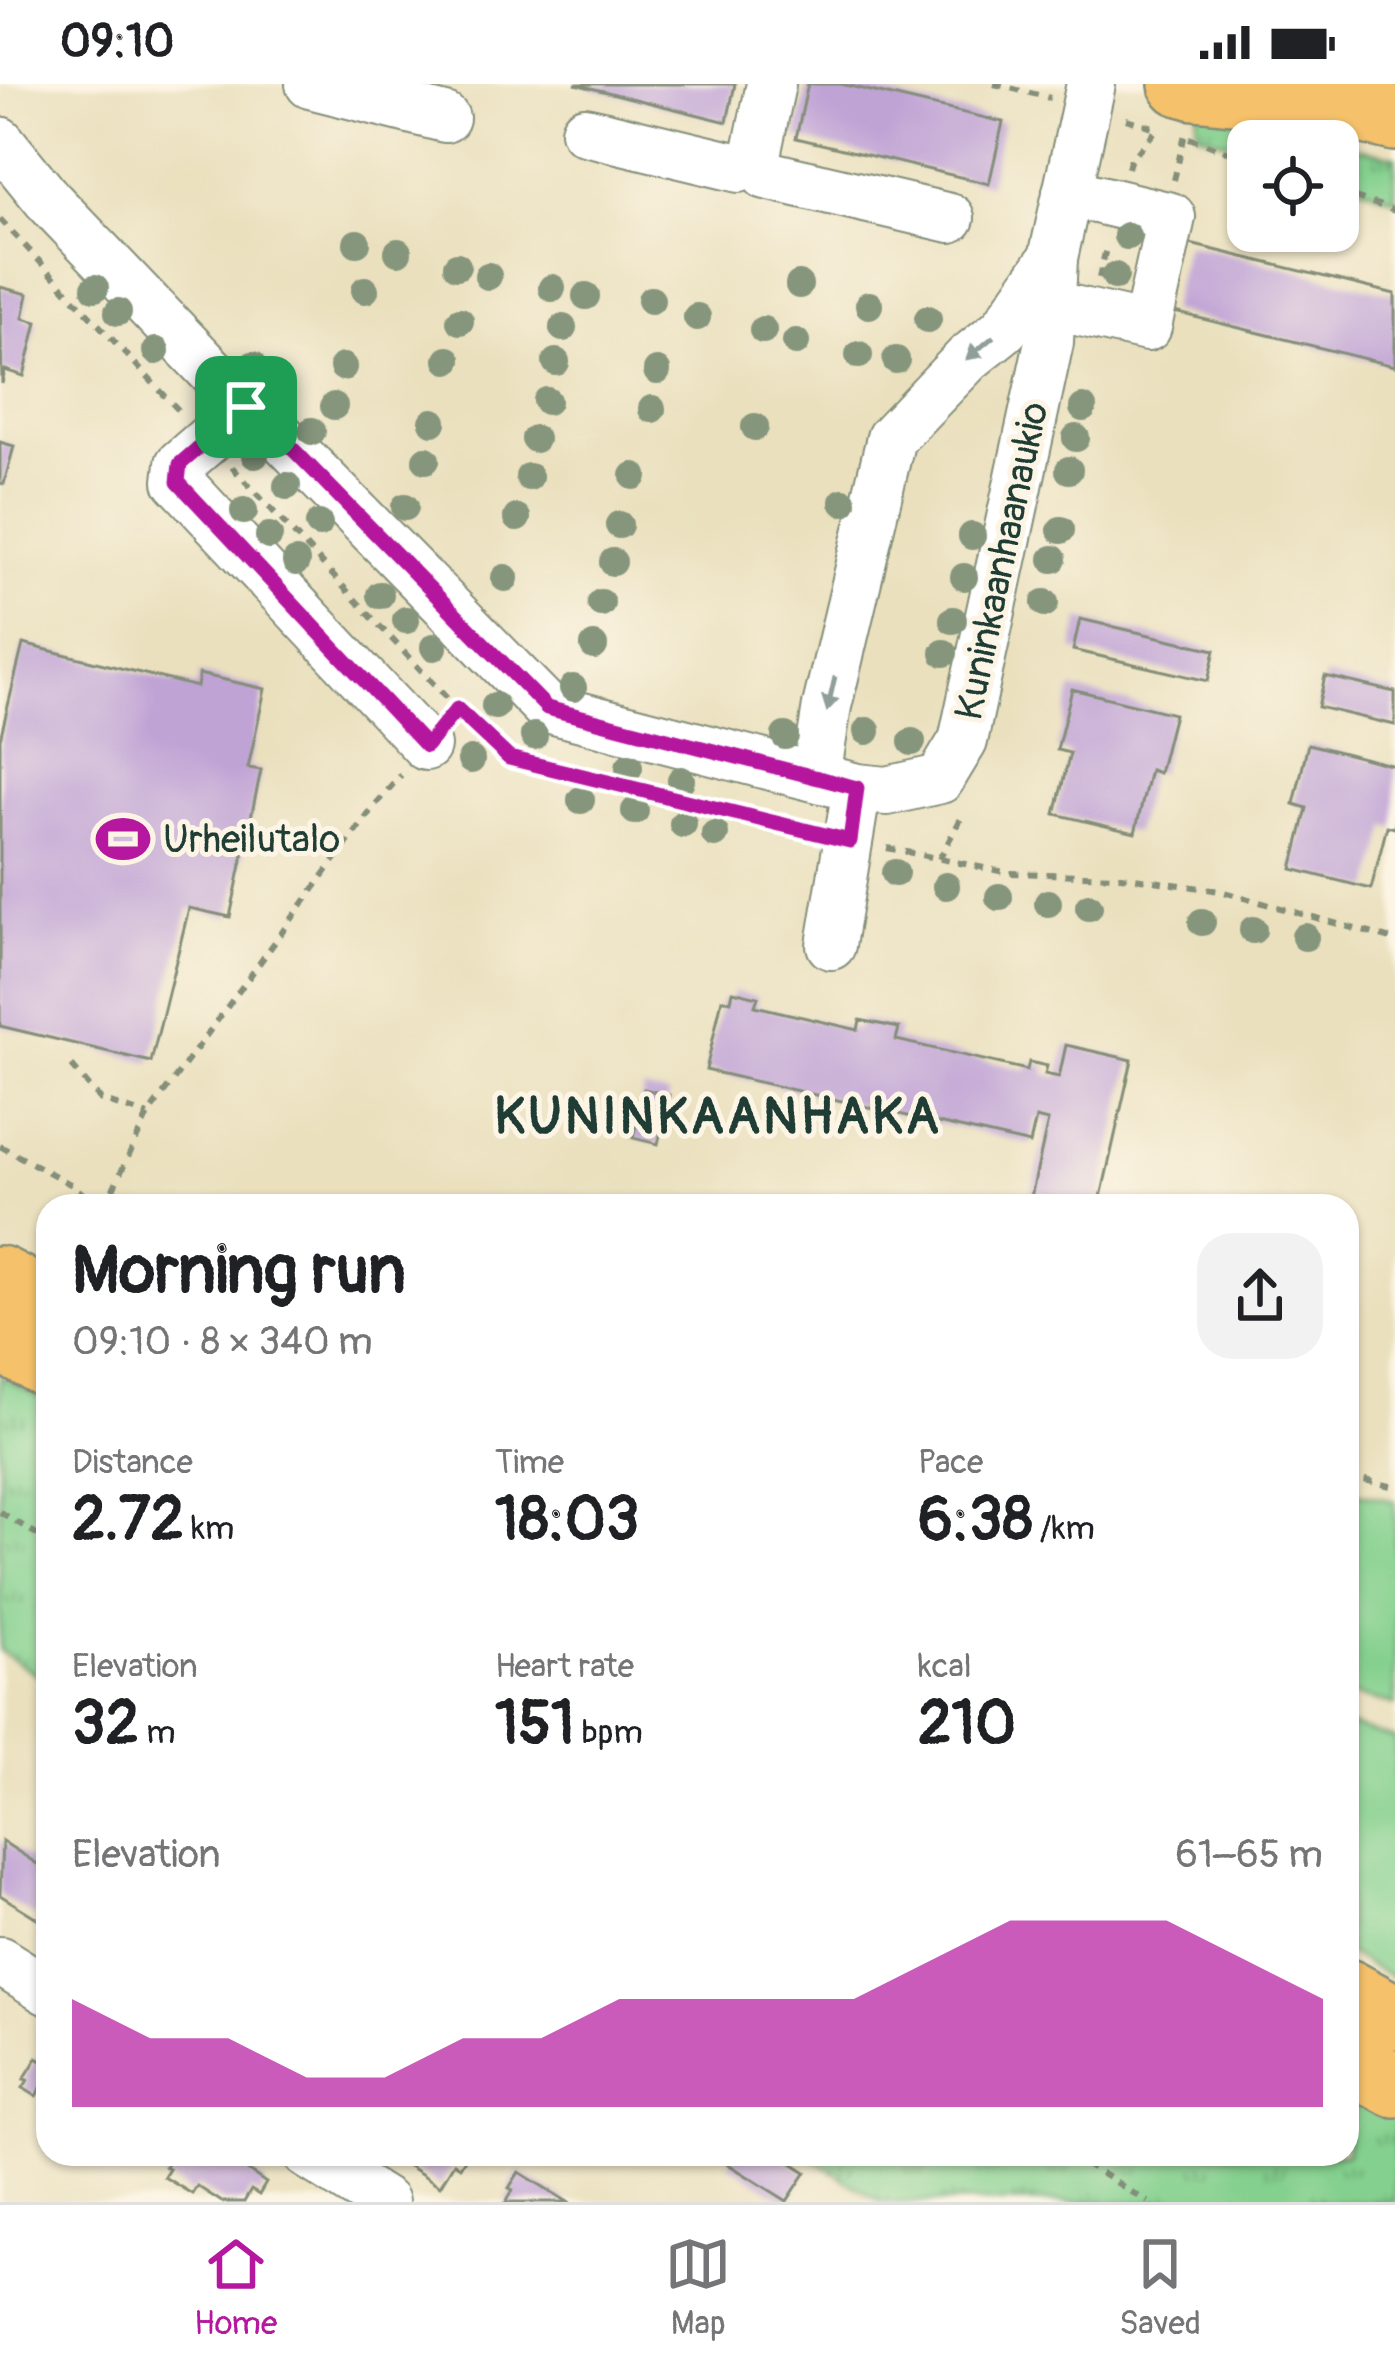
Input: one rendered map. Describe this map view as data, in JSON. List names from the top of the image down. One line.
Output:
{"streets":{"street":["Kuninkaanhaanaukio"]},"districts":["KUNINKAANHAKA"],"places":{"sports":["Urheilutalo"]},"page":{"status":"09:10","heading":["Morning run","09:10 · 8 × 340 m"],"stats":[["Distance","2.72 km"],["Time","18:03"],["Pace","6:38 /km"],["Elevation","32 m"],["Heart rate","151 bpm"],["kcal","210"]],"chart":["Elevation","61–65 m"],"tabs":["Home","Map","Saved"]}}
